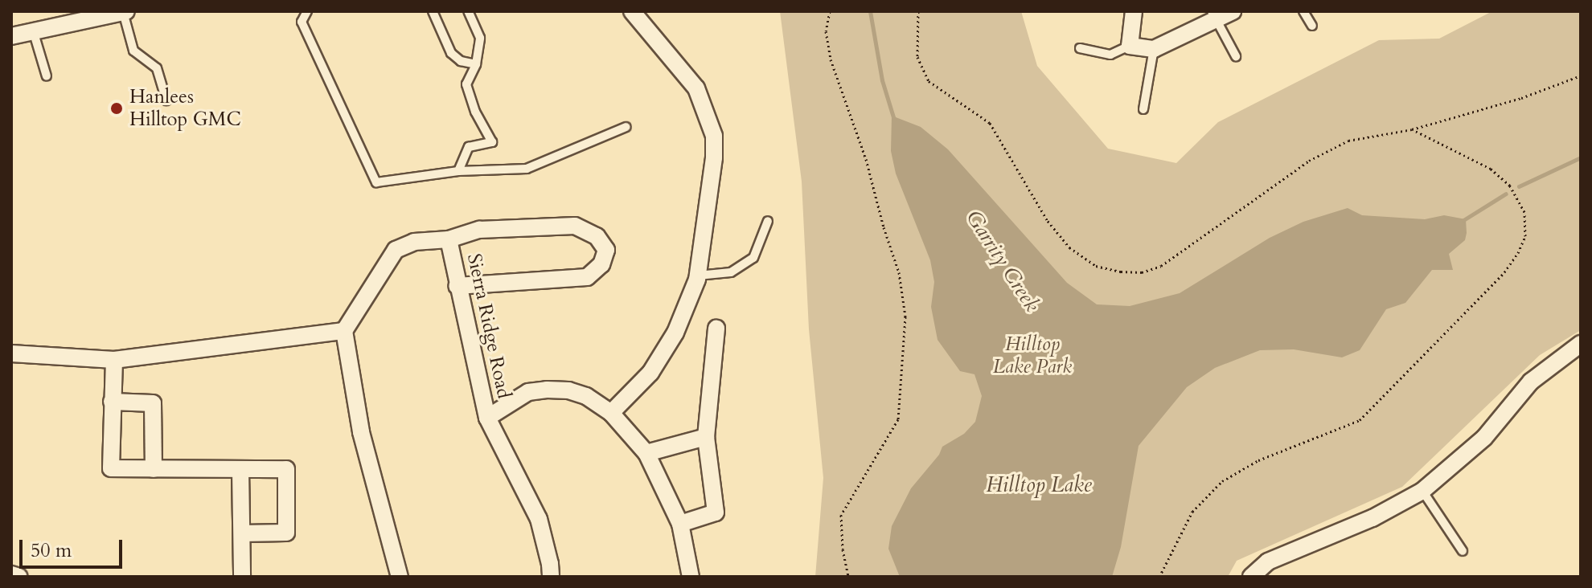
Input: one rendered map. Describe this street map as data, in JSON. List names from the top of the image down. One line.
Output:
{"streets":{"street":["Sierra Ridge Road"]},"water":["Garrity Creek","Hilltop Lake"],"parks":["Hilltop Lake Park"],"places":["Hanlees Hilltop GMC"],"scale_bar":"50 m"}
